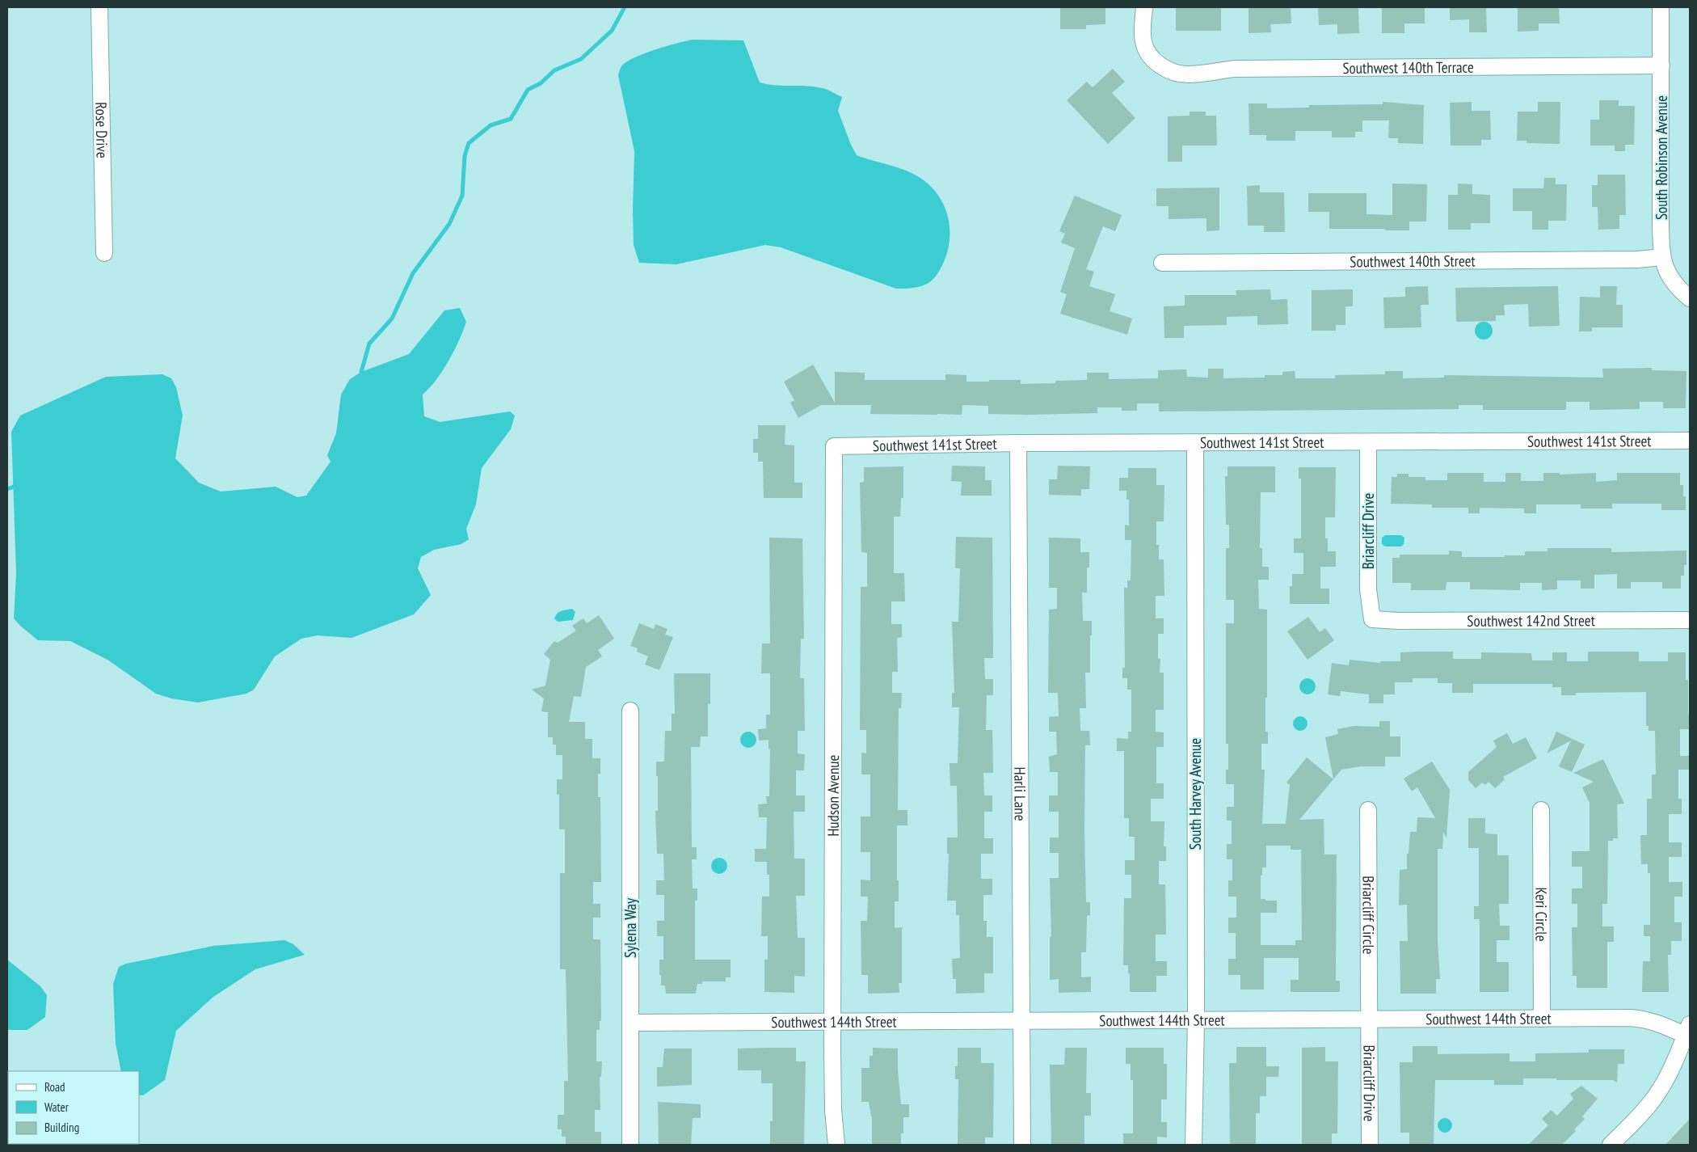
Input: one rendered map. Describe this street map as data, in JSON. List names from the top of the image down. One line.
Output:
{"streets":{"street":["Southwest 140th Terrace","Rose Drive","South Robinson Avenue","Southwest 140th Street","Southwest 141st Street","Briarcliff Drive","Southwest 142nd Street","Harli Lane","South Harvey Avenue","Hudson Avenue","Keri Circle","Briarcliff Circle","Sylena Way","Southwest 144th Street"]},"crossings":[["Southwest 140th Terrace","South Robinson Avenue"],["South Robinson Avenue","Southwest 140th Street"],["Southwest 141st Street","Briarcliff Drive"],["Southwest 141st Street","Harli Lane"],["Southwest 141st Street","South Harvey Avenue"],["Southwest 141st Street","Hudson Avenue"],["Briarcliff Drive","Southwest 142nd Street"],["Briarcliff Drive","Briarcliff Circle"],["Briarcliff Drive","Southwest 144th Street"],["Harli Lane","Southwest 144th Street"],["South Harvey Avenue","Southwest 144th Street"],["Hudson Avenue","Southwest 144th Street"],["Keri Circle","Southwest 144th Street"],["Briarcliff Circle","Southwest 144th Street"],["Sylena Way","Southwest 144th Street"]],"legend":["Road","Water","Building"]}
